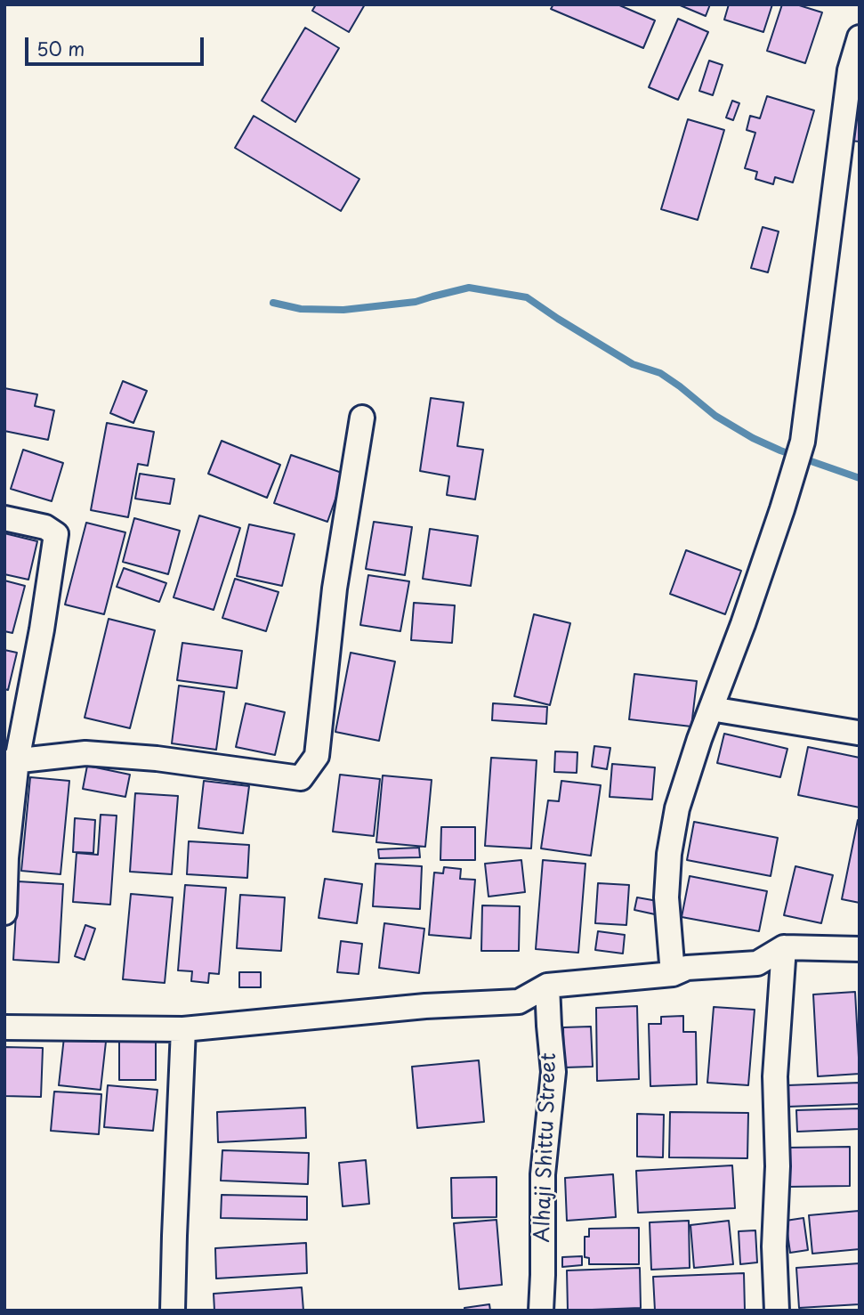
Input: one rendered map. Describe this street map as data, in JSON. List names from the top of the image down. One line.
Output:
{"streets":{"street":["Alhaji Shittu Street"]},"scale_bar":"50 m"}
